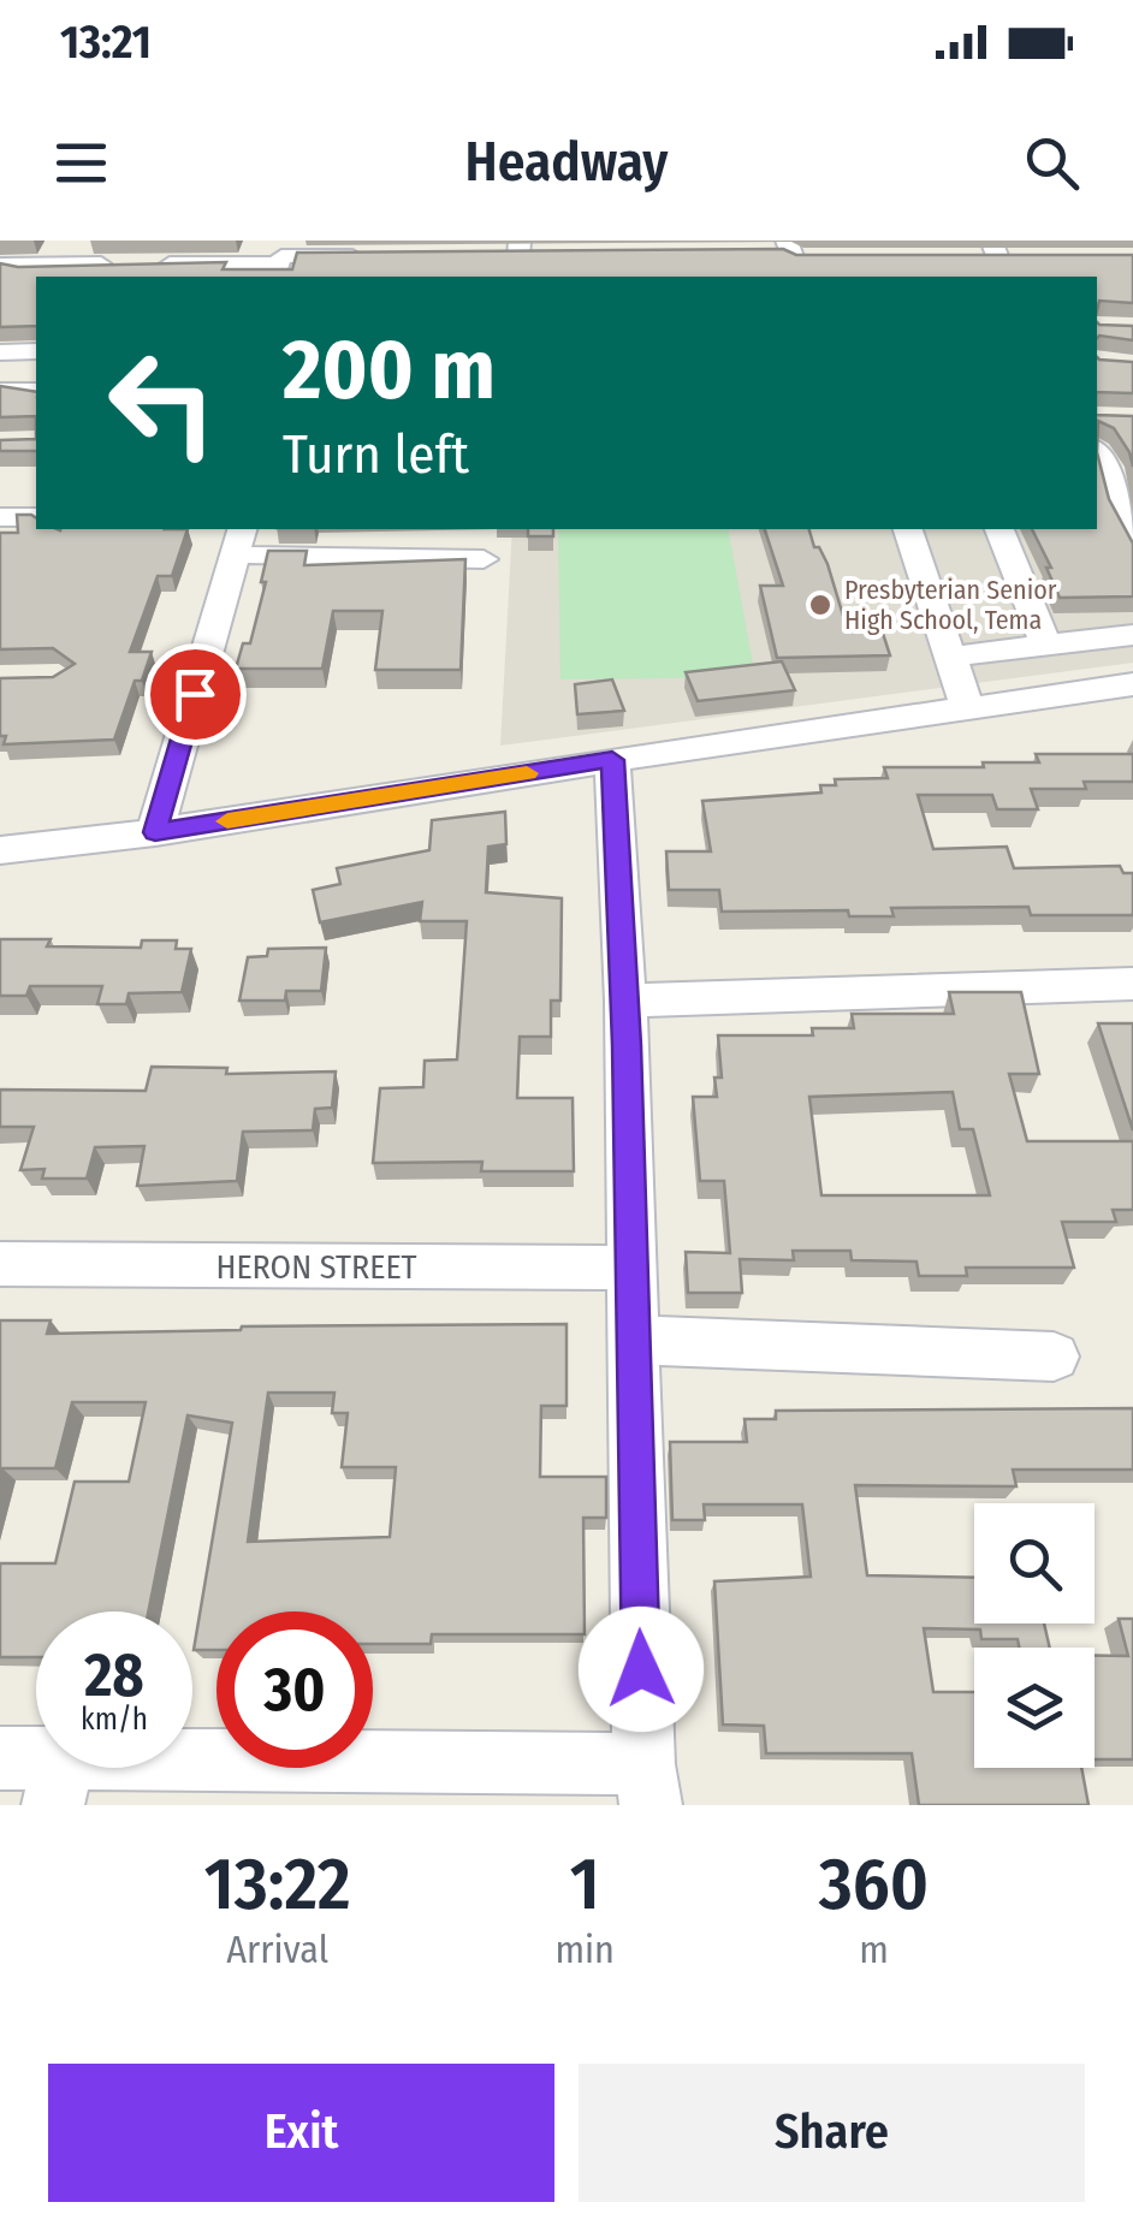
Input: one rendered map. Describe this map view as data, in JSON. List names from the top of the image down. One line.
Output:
{"streets":{"street":["HERON STREET"]},"places":["Presbyterian Senior High School, Tema"],"page":{"status":"13:21","header":"Headway","turn":["200 m","Turn left"],"speed":"28 km/h","limit":"30","eta":["13:22","Arrival","1","min","360","m"],"buttons":["Exit","Share"]}}
